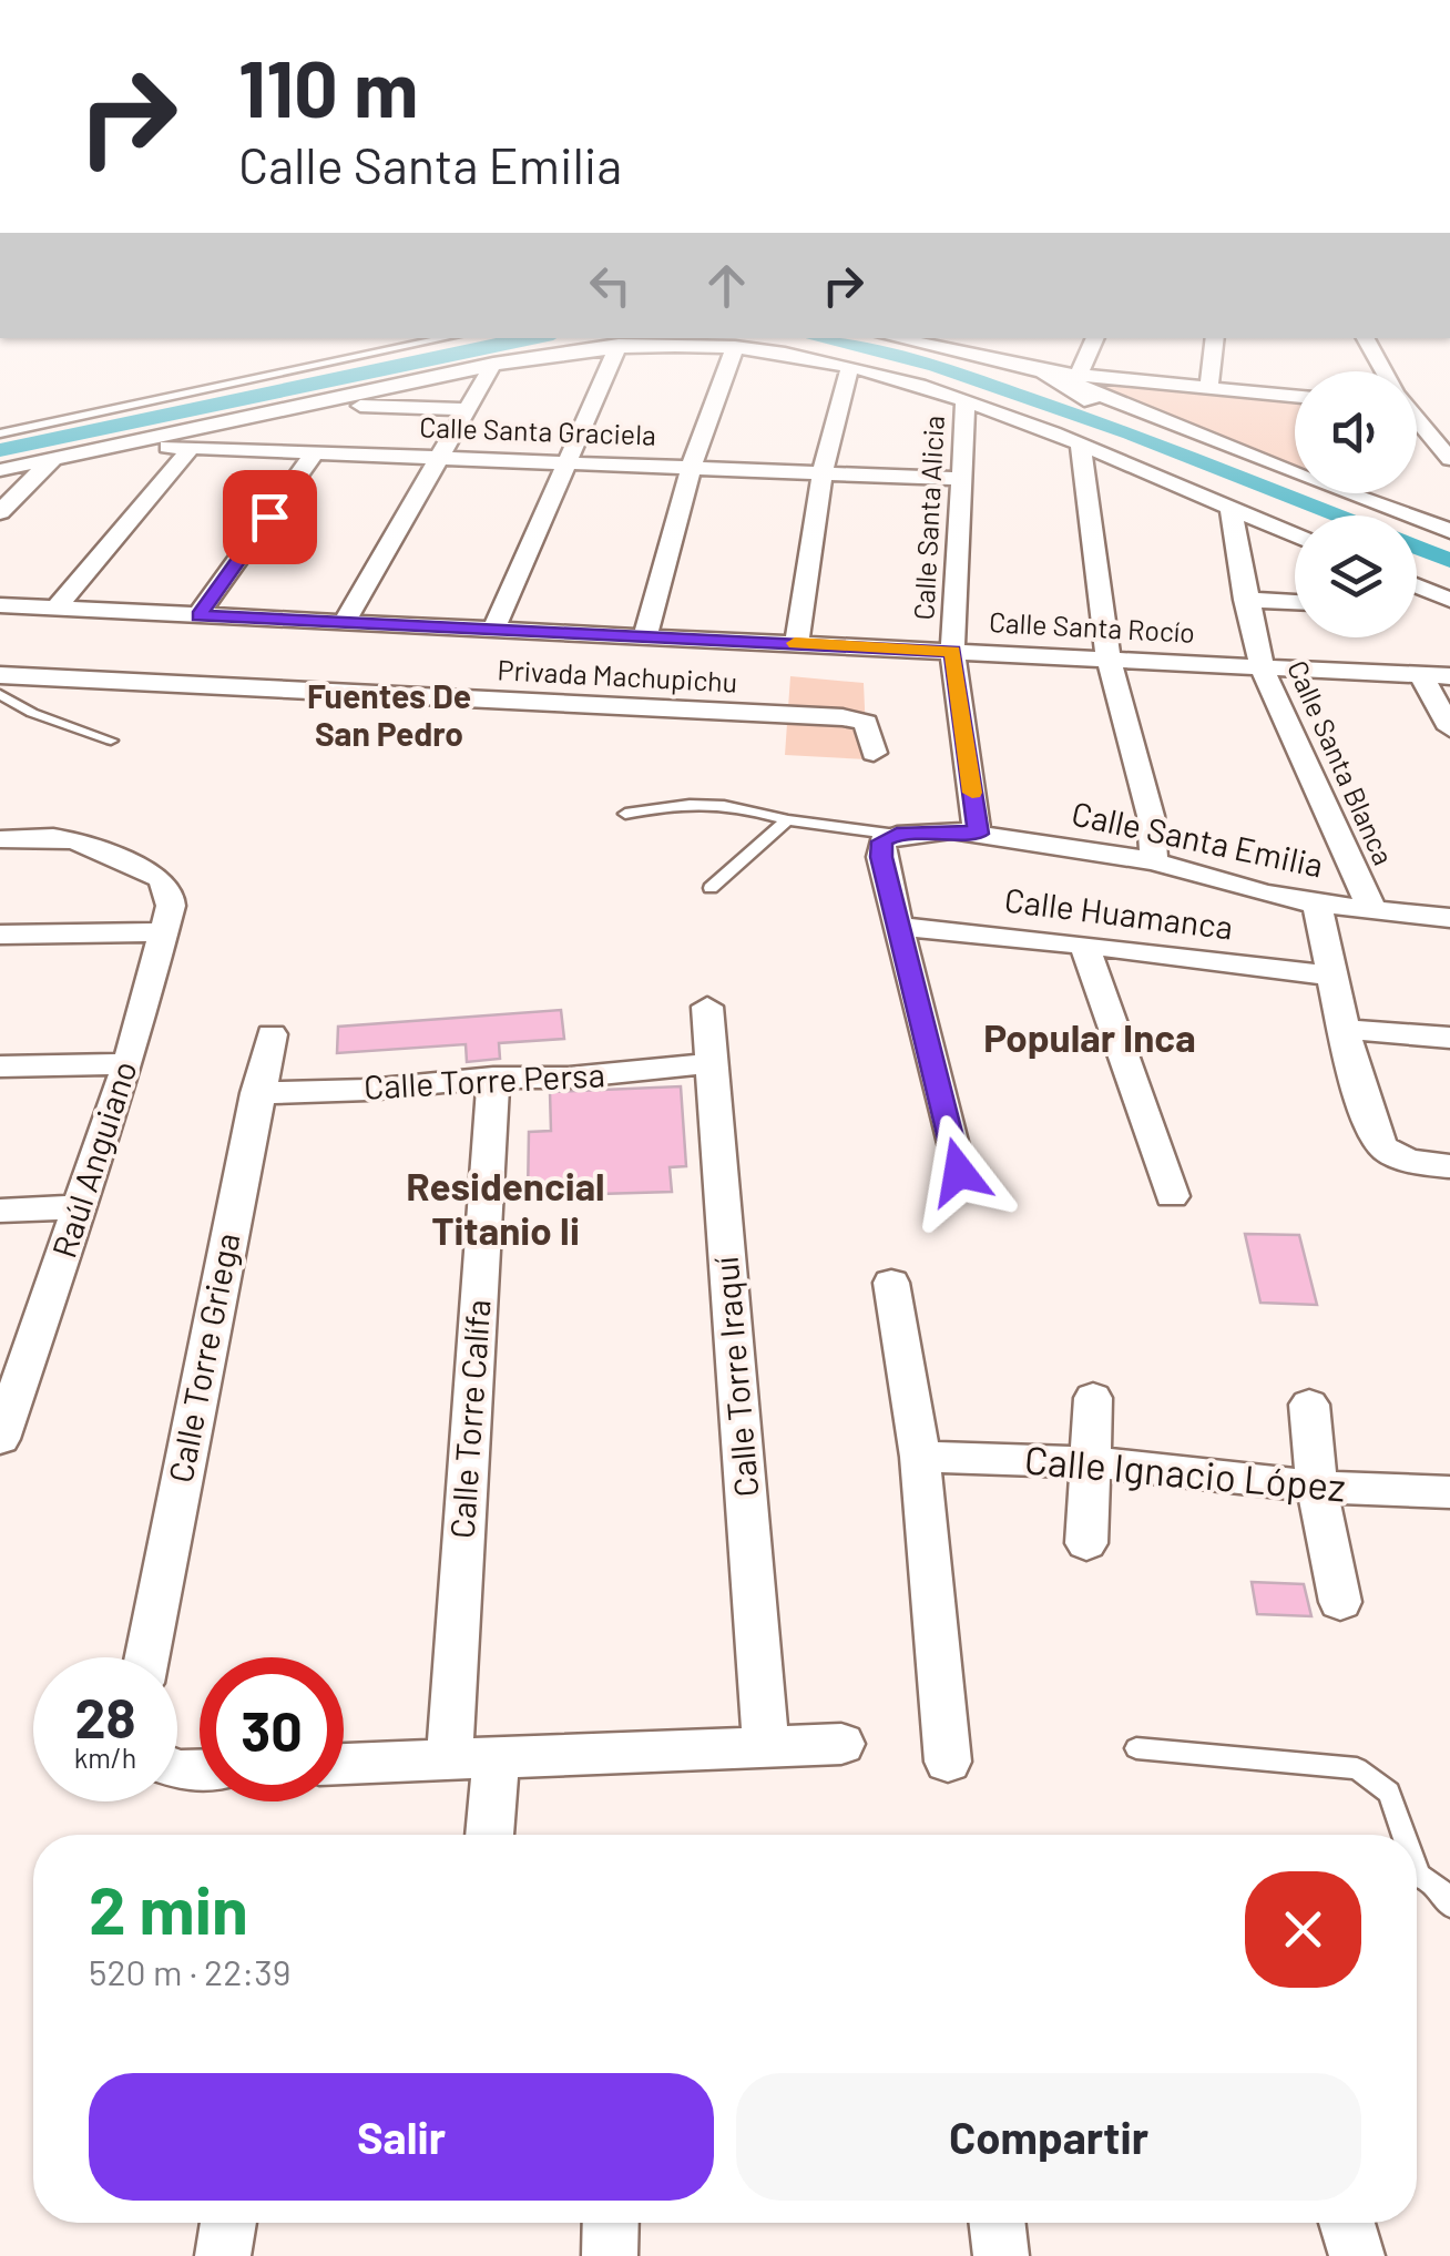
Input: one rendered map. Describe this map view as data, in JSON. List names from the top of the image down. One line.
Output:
{"streets":{"street":["Calle Santa Graciela","Calle Santa Alicia","Calle Santa Rocío","Privada Machupichu","Calle Santa Blanca","Calle Santa Emilia","Calle Huamanca","Calle Torre Persa","Raúl Anguiano","Calle Torre Griega","Calle Torre Iraquí","Calle Torre Calífa","Calle Ignacio López"]},"crossings":[["Calle Santa Graciela","Calle Santa Alicia"],["Calle Santa Alicia","Calle Santa Rocío"],["Calle Santa Alicia","Calle Santa Emilia"],["Calle Santa Rocío","Calle Santa Blanca"],["Calle Santa Blanca","Calle Santa Emilia"],["Calle Torre Persa","Calle Torre Griega"],["Calle Torre Persa","Calle Torre Iraquí"],["Calle Torre Persa","Calle Torre Calífa"]],"districts":["Fuentes De San Pedro","Popular Inca","Residencial Titanio Ii"],"page":{"turn":["110 m","Calle Santa Emilia"],"speed":"28 km/h","limit":"30","heading":["2 min","520 m · 22:39"],"buttons":["Salir","Compartir"]}}
